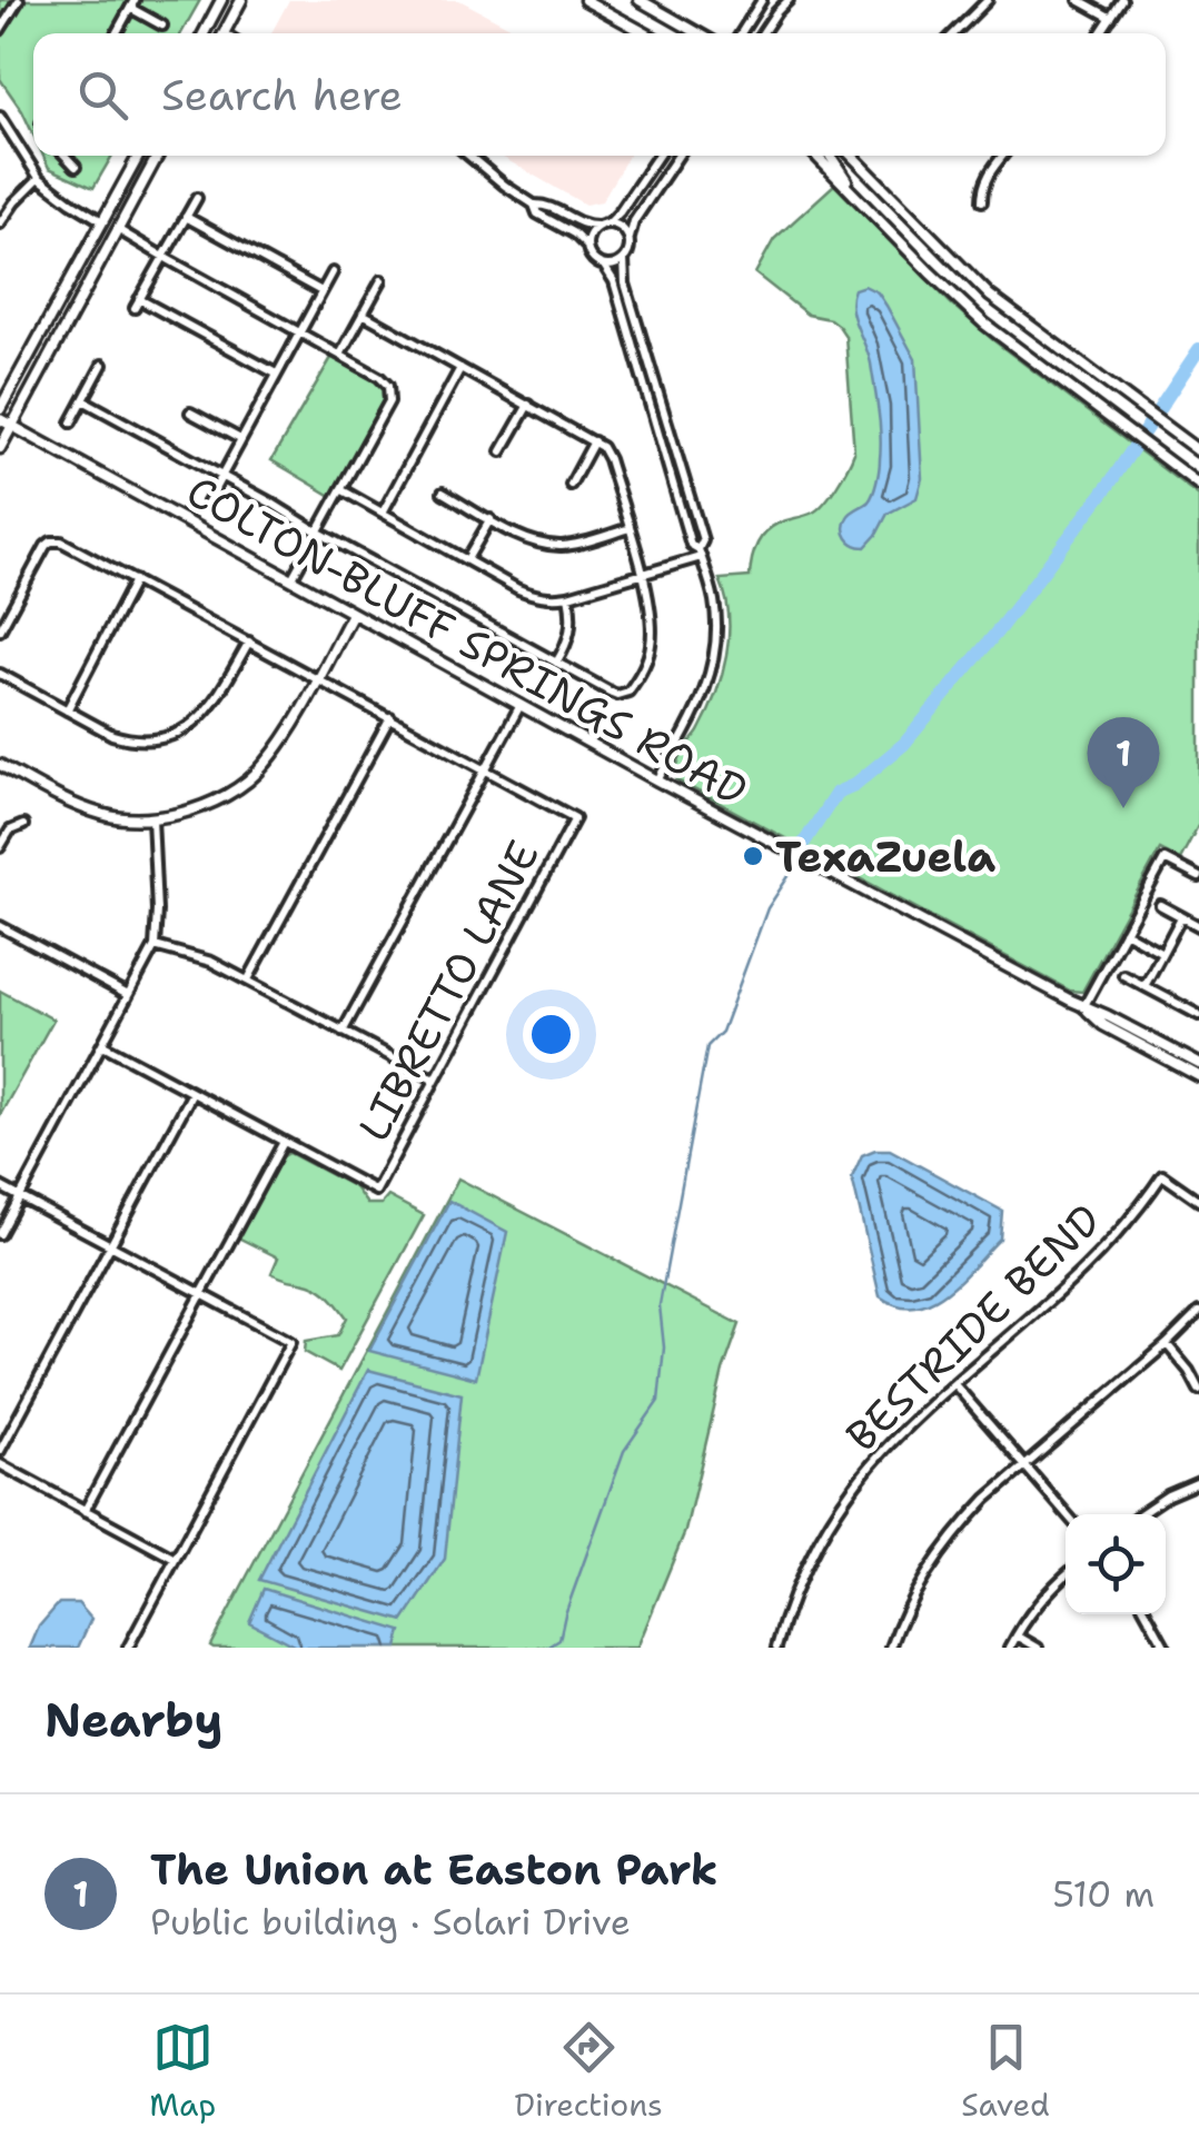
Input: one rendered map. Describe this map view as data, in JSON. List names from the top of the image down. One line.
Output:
{"streets":{"street":["COLTON-BLUFF SPRINGS ROAD","LIBRETTO LANE","BESTRIDE BEND"]},"places":["TexaZuela"],"page":{"search":"Search here","pins":"1","heading":"Nearby","list":[{"mark":"1","name":"The Union at Easton Park","note":"Public building · Solari Drive","value":"510 m"}],"nav":["Map","Directions","Saved"]}}
